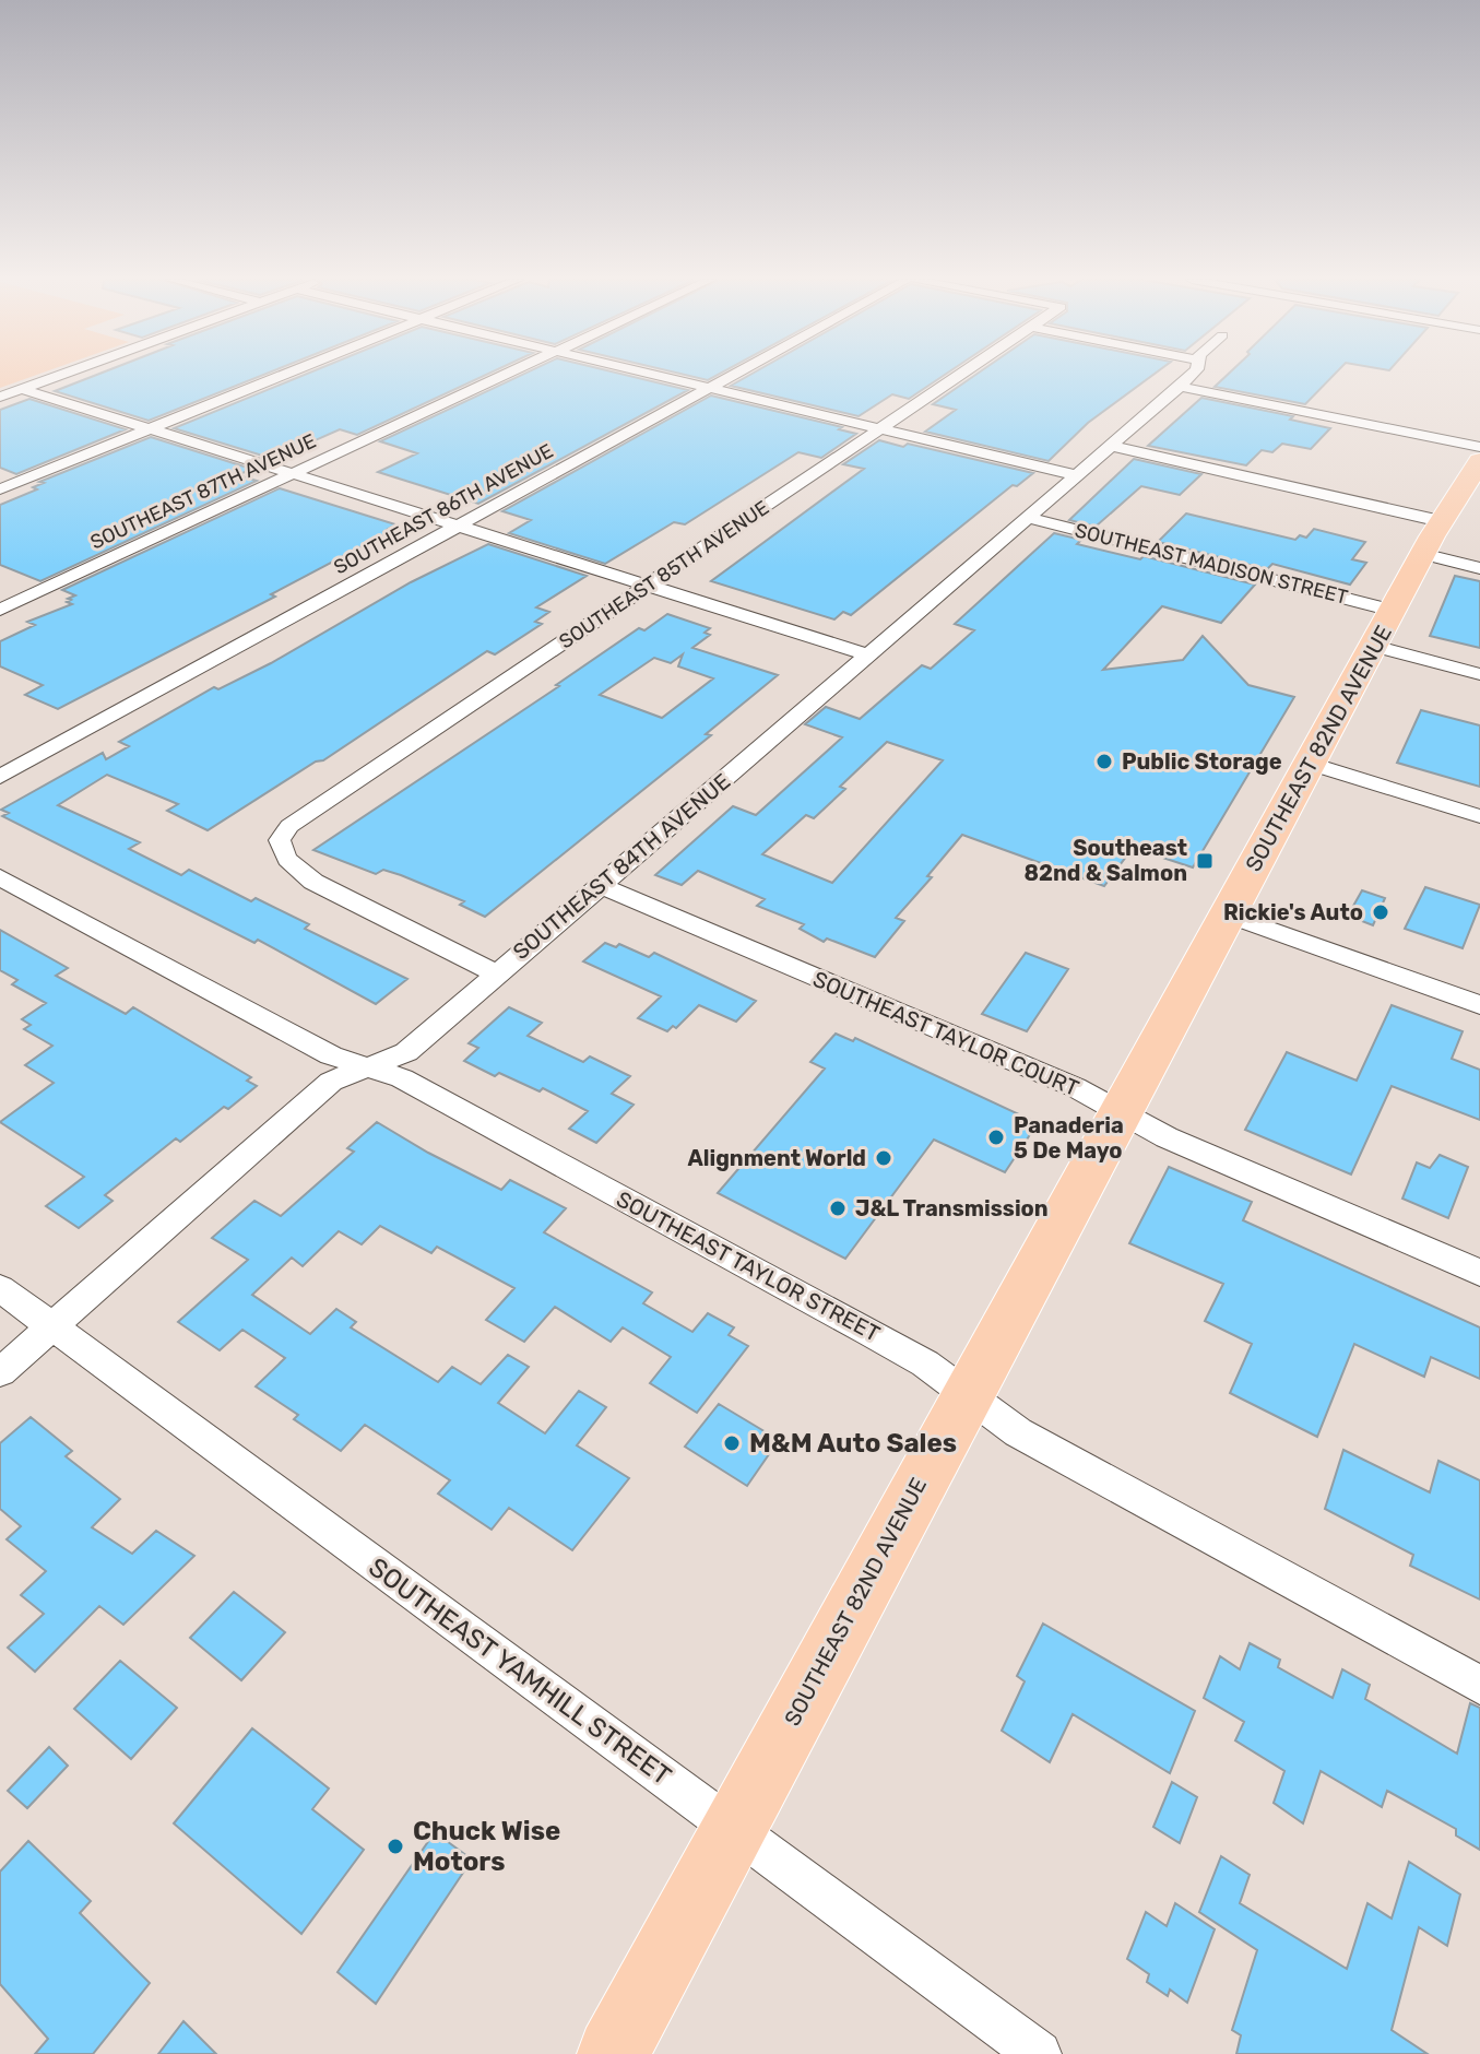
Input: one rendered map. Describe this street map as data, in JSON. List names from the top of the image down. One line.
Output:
{"streets":{"main road":["SOUTHEAST 82ND AVENUE"],"street":["SOUTHEAST 87TH AVENUE","SOUTHEAST 86TH AVENUE","SOUTHEAST MADISON STREET","SOUTHEAST 85TH AVENUE","SOUTHEAST 84TH AVENUE","SOUTHEAST TAYLOR COURT","SOUTHEAST TAYLOR STREET","SOUTHEAST YAMHILL STREET"]},"crossings":[["SOUTHEAST MADISON STREET","SOUTHEAST 82ND AVENUE"],["SOUTHEAST MADISON STREET","SOUTHEAST 84TH AVENUE"],["SOUTHEAST 85TH AVENUE","SOUTHEAST 84TH AVENUE"],["SOUTHEAST 82ND AVENUE","SOUTHEAST TAYLOR COURT"],["SOUTHEAST 82ND AVENUE","SOUTHEAST TAYLOR STREET"],["SOUTHEAST 82ND AVENUE","SOUTHEAST YAMHILL STREET"],["SOUTHEAST 84TH AVENUE","SOUTHEAST TAYLOR COURT"],["SOUTHEAST 84TH AVENUE","SOUTHEAST TAYLOR STREET"],["SOUTHEAST 84TH AVENUE","SOUTHEAST YAMHILL STREET"]],"places":{"other":["Public Storage","Rickie's Auto","Panaderia 5 De Mayo","Alignment World","J&L Transmission","M&M Auto Sales","Chuck Wise Motors"],"transit":["Southeast 82nd & Salmon"]}}
